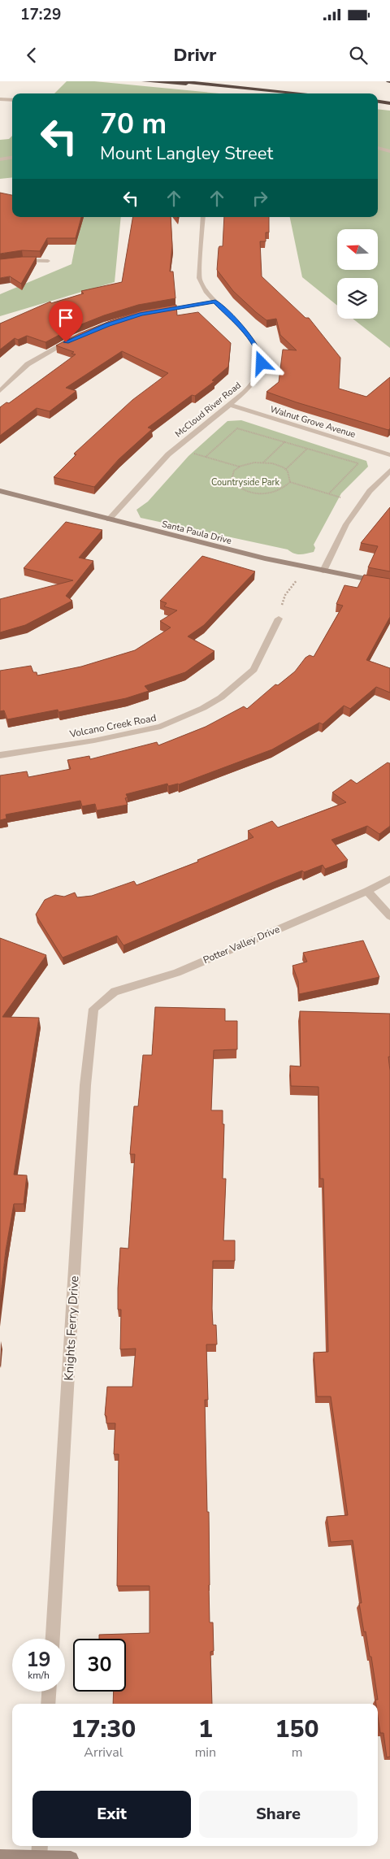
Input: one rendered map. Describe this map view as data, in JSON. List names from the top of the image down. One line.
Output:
{"streets":{"street":["McCloud River Road","Walnut Grove Avenue","Santa Paula Drive","Volcano Creek Road","Potter Valley Drive","Knights Ferry Drive"]},"crossings":[["McCloud River Road","Walnut Grove Avenue"],["McCloud River Road","Santa Paula Drive"],["Potter Valley Drive","Knights Ferry Drive"]],"parks":["Countryside Park"],"north":"left","page":{"status":"17:29","header":"Drivr","turn":["70 m","Mount Langley Street"],"speed":"19 km/h","limit":"30","eta":["17:30","Arrival","1","min","150","m"],"buttons":["Exit","Share"]}}
